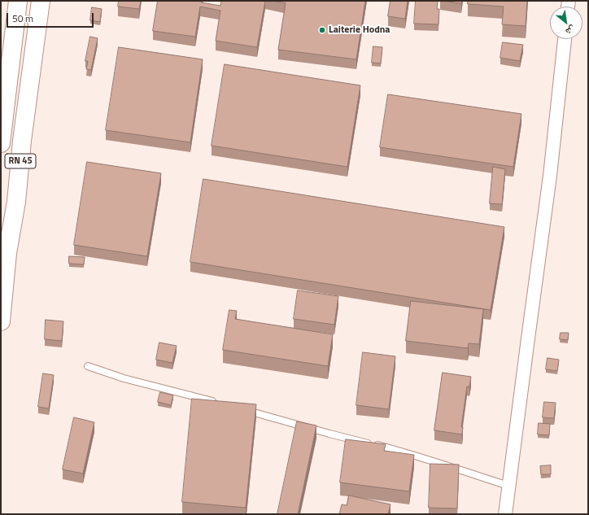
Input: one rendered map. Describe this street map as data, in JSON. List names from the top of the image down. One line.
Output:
{"streets":{"highway":["RN 45"]},"places":["Laiterie Hodna"],"scale_bar":"50 m","north":"bottom right"}
